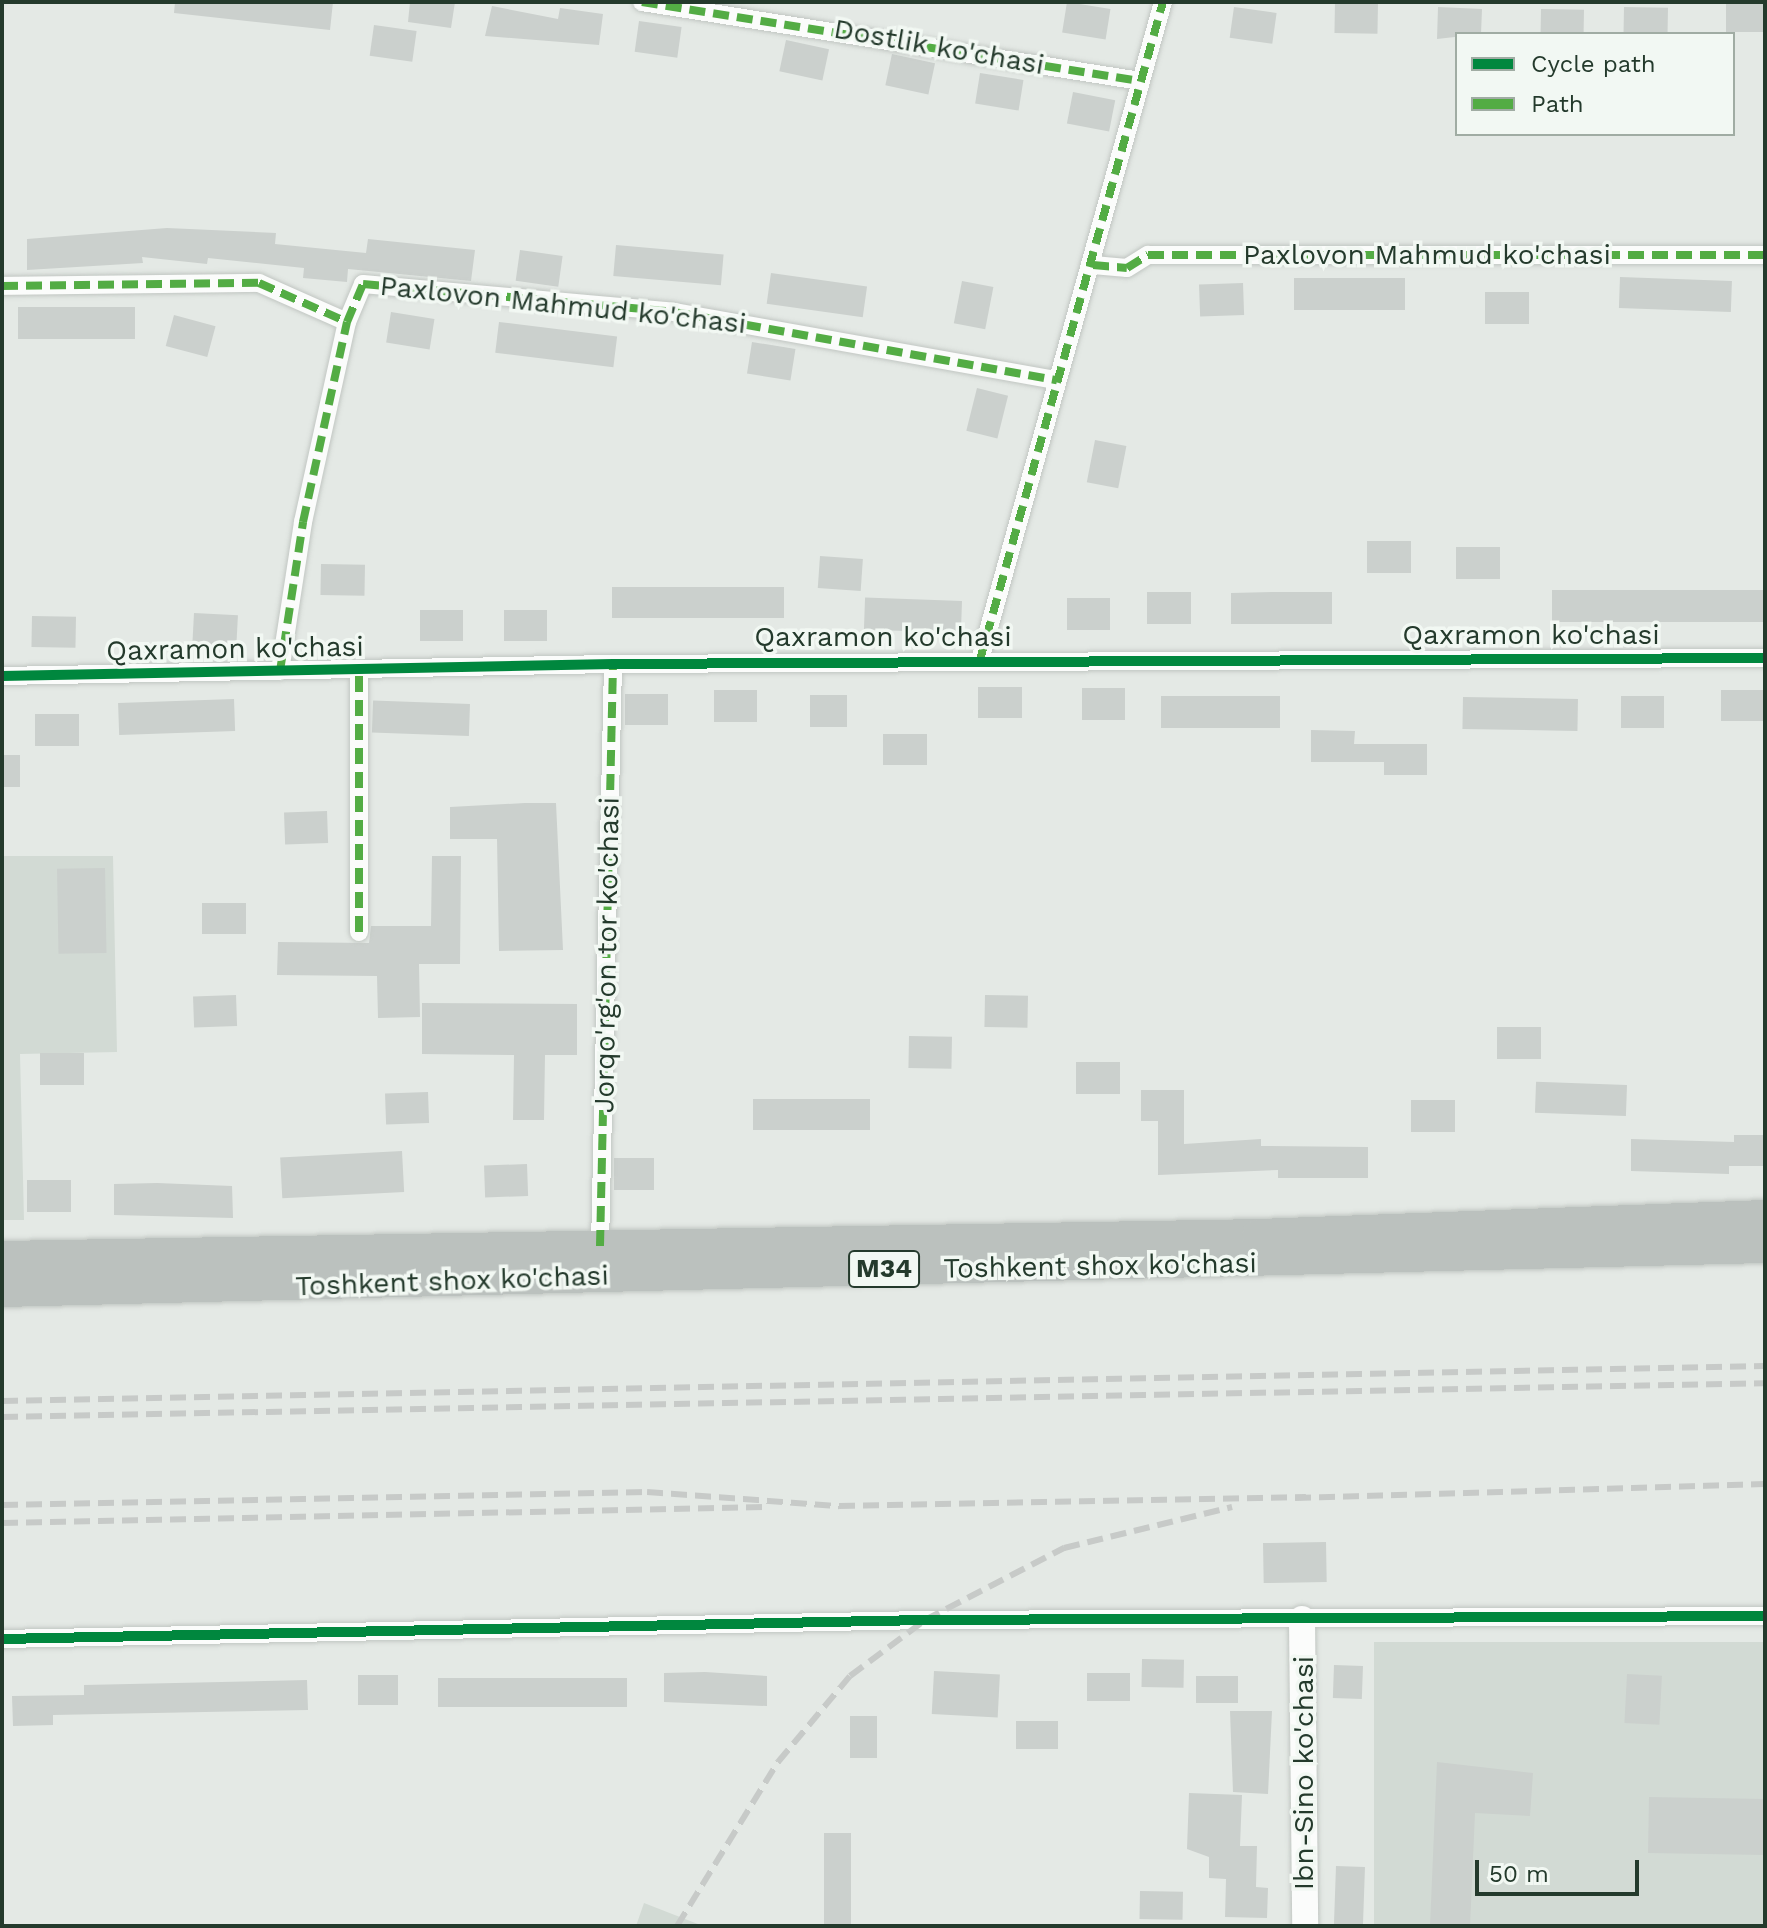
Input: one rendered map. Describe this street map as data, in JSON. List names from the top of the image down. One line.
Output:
{"streets":{"highway":["Toshkent shox ko'chasi","M34"],"main road":["Ibn-Sino ko'chasi"],"street":["Dostlik ko'chasi","Paxlovon Mahmud ko'chasi","Qaxramon ko'chasi","Jorqo'rg'on tor ko'chasi"]},"crossings":[["Qaxramon ko'chasi","Jorqo'rg'on tor ko'chasi"],["Jorqo'rg'on tor ko'chasi","Toshkent shox ko'chasi"]],"legend":["Cycle path","Path"],"scale_bar":"50 m"}
